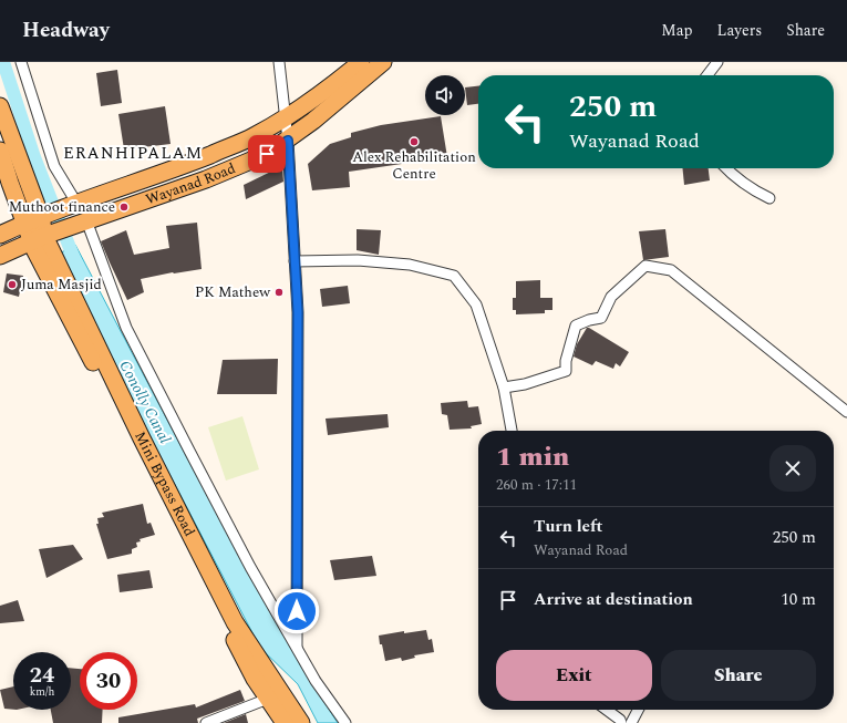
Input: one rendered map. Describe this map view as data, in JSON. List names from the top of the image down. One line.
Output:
{"streets":{"main road":["Wayanad Road","Mini Bypass Road"]},"crossings":[["Wayanad Road","Mini Bypass Road"]],"districts":["ERANHIPALAM"],"water":["Conolly Canal"],"places":["Alex Rehabilitation Centre","Muthoot finance","Juma Masjid","PK Mathew"],"page":{"header":"Headway","nav":["Map","Layers","Share"],"turn":["250 m","Wayanad Road"],"heading":["1 min","260 m · 17:11"],"list":[{"name":"Turn left","note":"Wayanad Road","value":"250 m"},{"name":"Arrive at destination","value":"10 m"}],"buttons":["Exit","Share"],"speed":"24 km/h","limit":"30"}}
